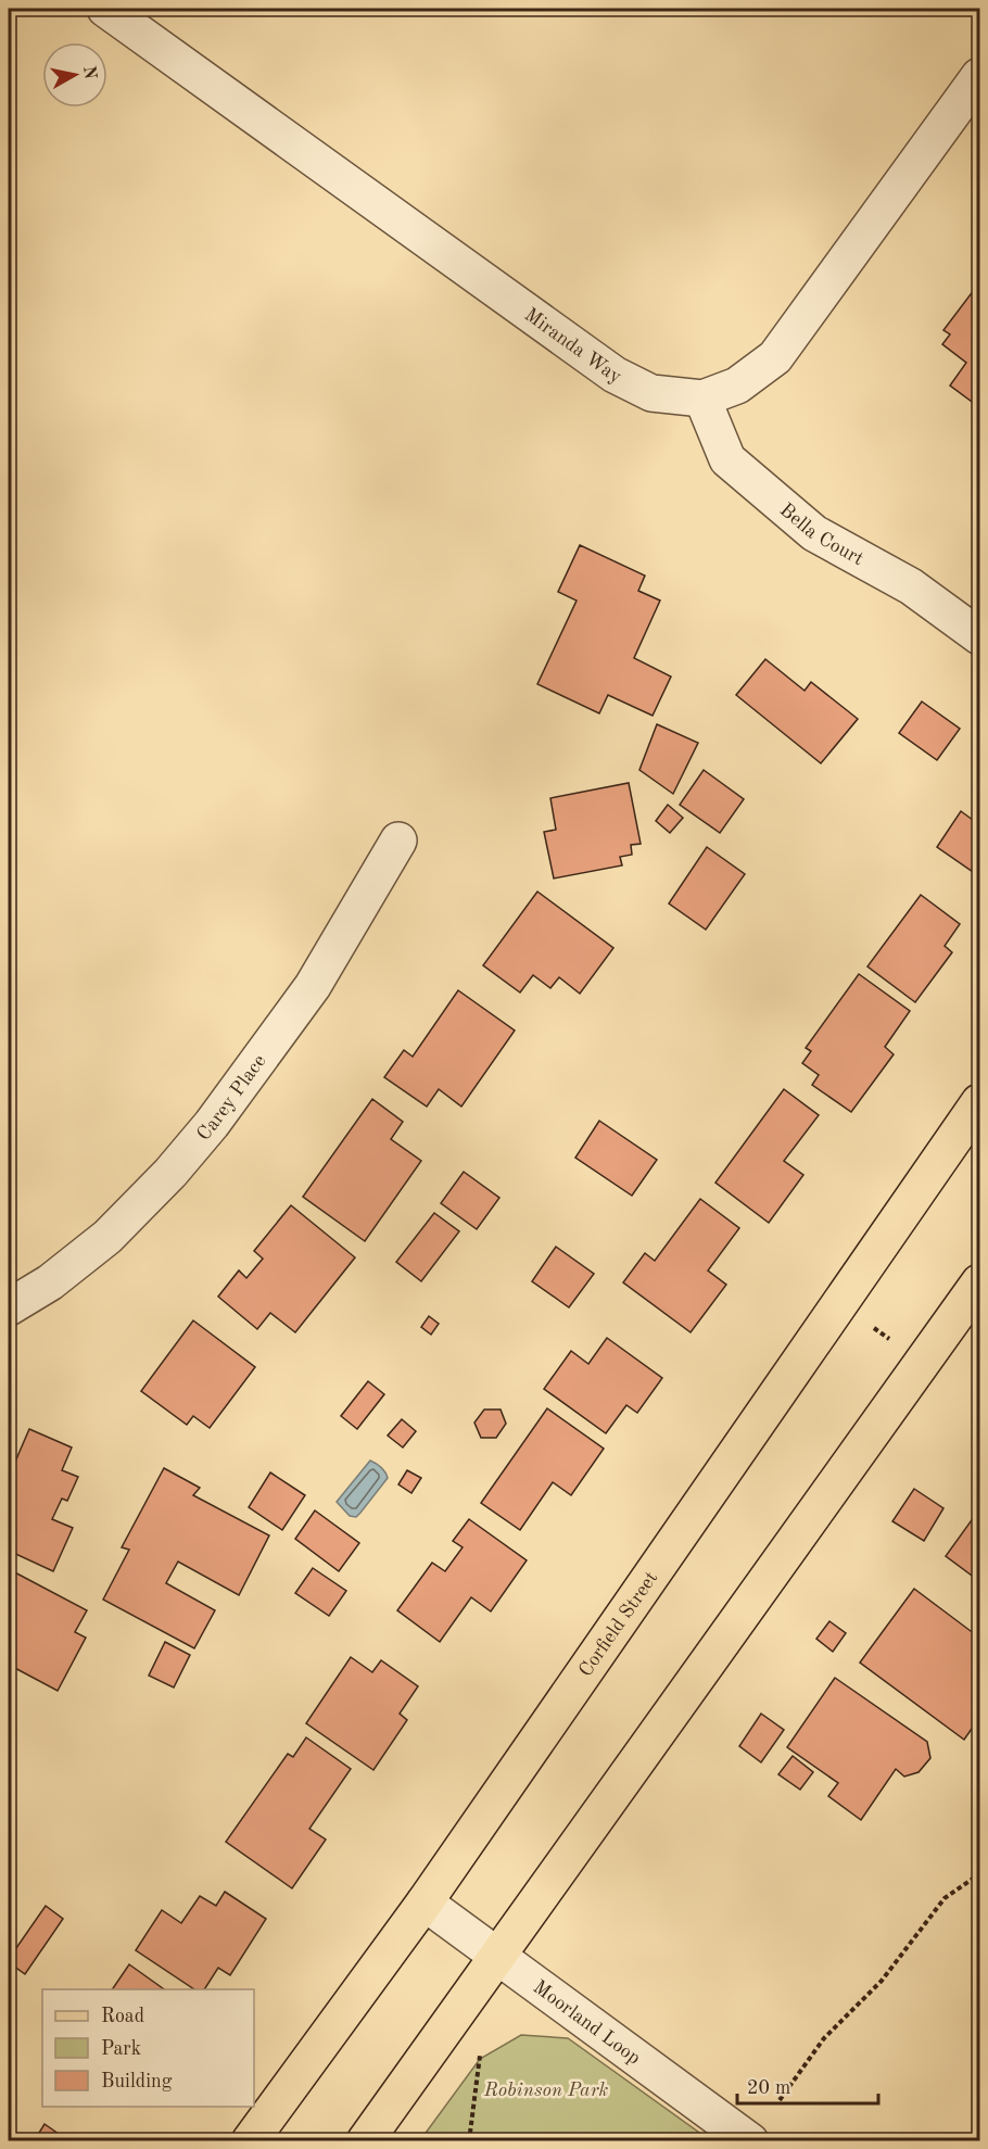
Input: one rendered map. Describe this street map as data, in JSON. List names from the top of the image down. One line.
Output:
{"streets":{"main road":["Corfield Street"],"street":["Miranda Way","Bella Court","Carey Place","Moorland Loop"]},"crossings":[["Miranda Way","Bella Court"],["Corfield Street","Moorland Loop"]],"parks":["Robinson Park"],"legend":["Road","Park","Building"],"scale_bar":"20 m","north":"right"}
